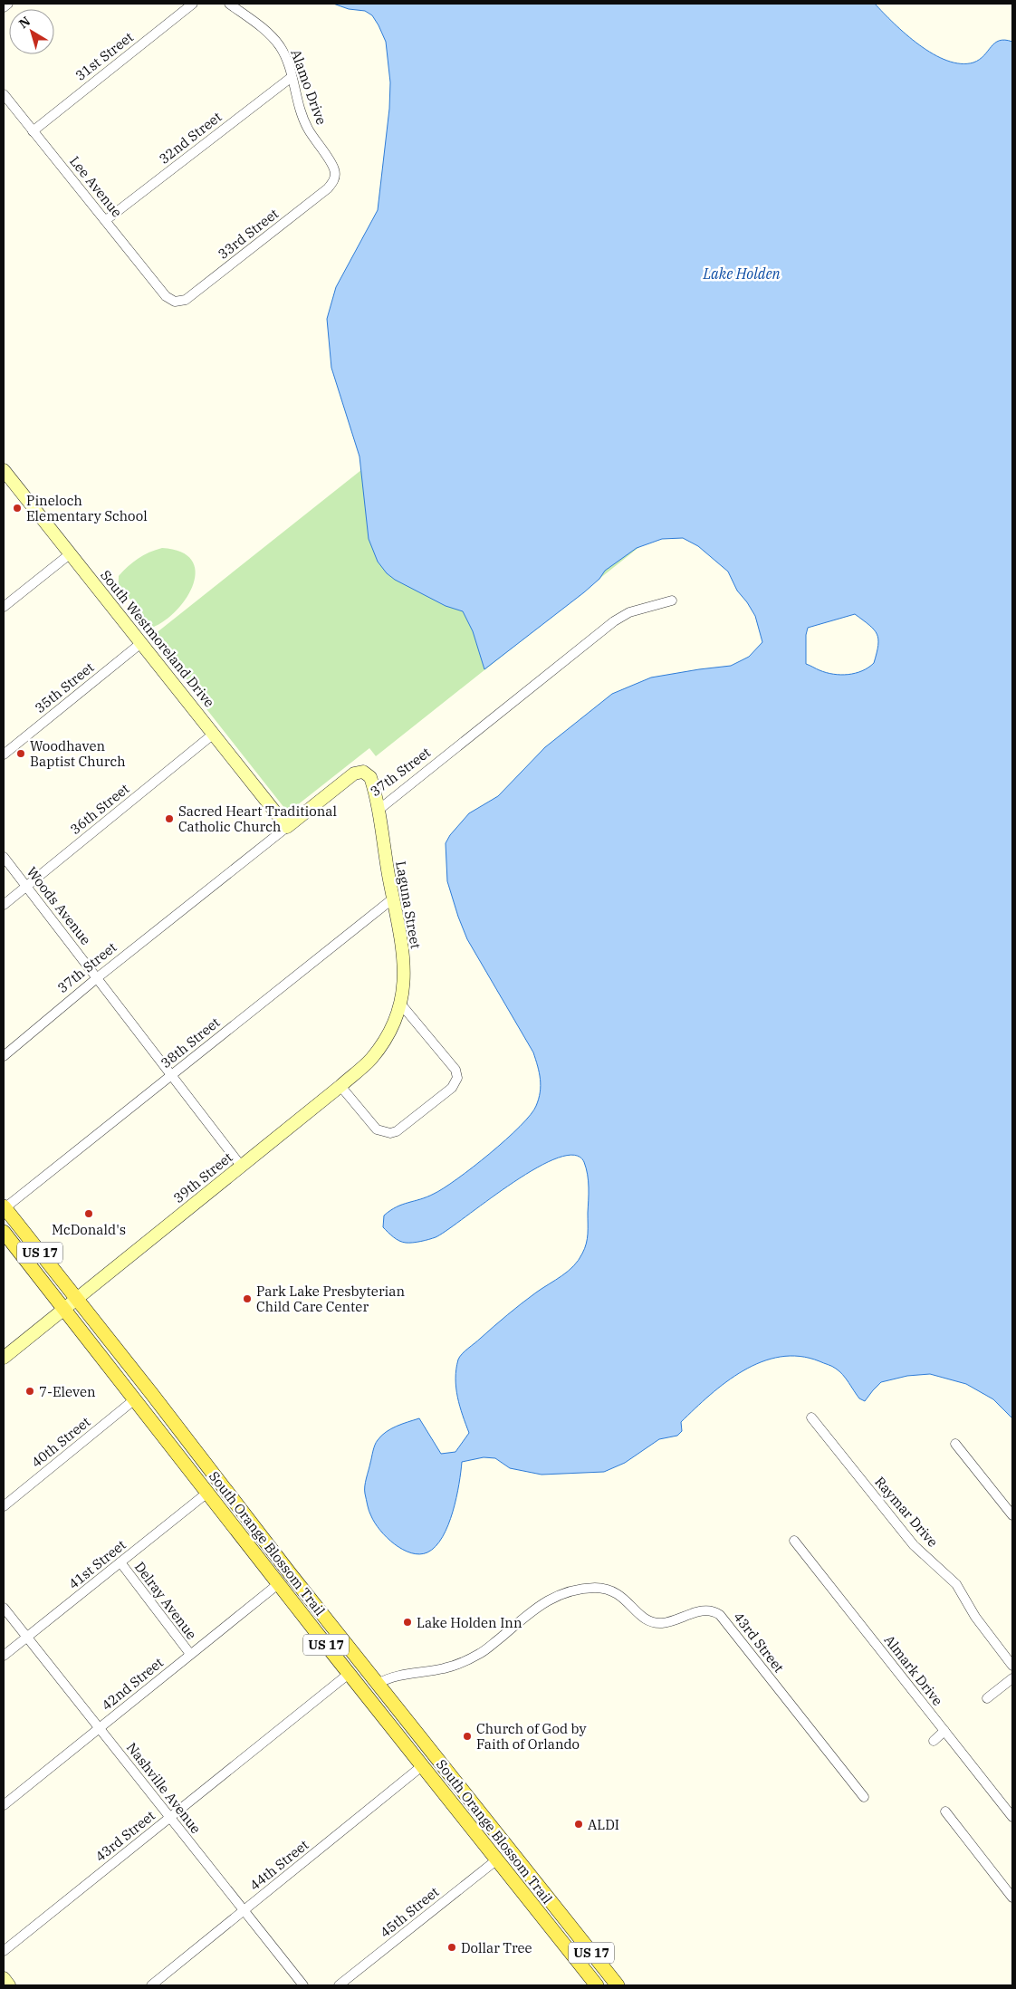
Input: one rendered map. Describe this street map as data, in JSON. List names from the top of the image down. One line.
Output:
{"streets":{"main road":["US 17","South Orange Blossom Trail"],"street":["31st Street","Alamo Drive","32nd Street","Lee Avenue","33rd Street","South Westmoreland Drive","35th Street","37th Street","36th Street","Laguna Street","Woods Avenue","38th Street","39th Street","40th Street","Raymar Drive","41st Street","Delray Avenue","43rd Street","Almark Drive","42nd Street","Nashville Avenue","44th Street","45th Street"]},"crossings":[["31st Street","Lee Avenue"],["Alamo Drive","32nd Street"],["Alamo Drive","33rd Street"],["32nd Street","Lee Avenue"],["Lee Avenue","33rd Street"],["South Westmoreland Drive","35th Street"],["South Westmoreland Drive","37th Street"],["South Westmoreland Drive","36th Street"],["37th Street","Laguna Street"],["37th Street","Woods Avenue"],["36th Street","Woods Avenue"],["Laguna Street","38th Street"],["Laguna Street","39th Street"],["Woods Avenue","38th Street"],["Woods Avenue","39th Street"],["38th Street","South Orange Blossom Trail"],["39th Street","South Orange Blossom Trail"],["40th Street","South Orange Blossom Trail"],["South Orange Blossom Trail","41st Street"],["South Orange Blossom Trail","43rd Street"],["South Orange Blossom Trail","42nd Street"],["South Orange Blossom Trail","44th Street"],["South Orange Blossom Trail","45th Street"],["41st Street","Delray Avenue"],["41st Street","Nashville Avenue"],["Delray Avenue","42nd Street"],["43rd Street","Nashville Avenue"],["42nd Street","Nashville Avenue"],["Nashville Avenue","44th Street"]],"water":["Lake Holden"],"places":["Pineloch Elementary School","Woodhaven Baptist Church","Sacred Heart Traditional Catholic Church","McDonald's","Park Lake Presbyterian Child Care Center","7-Eleven","Lake Holden Inn","Church of God by Faith of Orlando","ALDI","Dollar Tree"],"north":"top left"}
